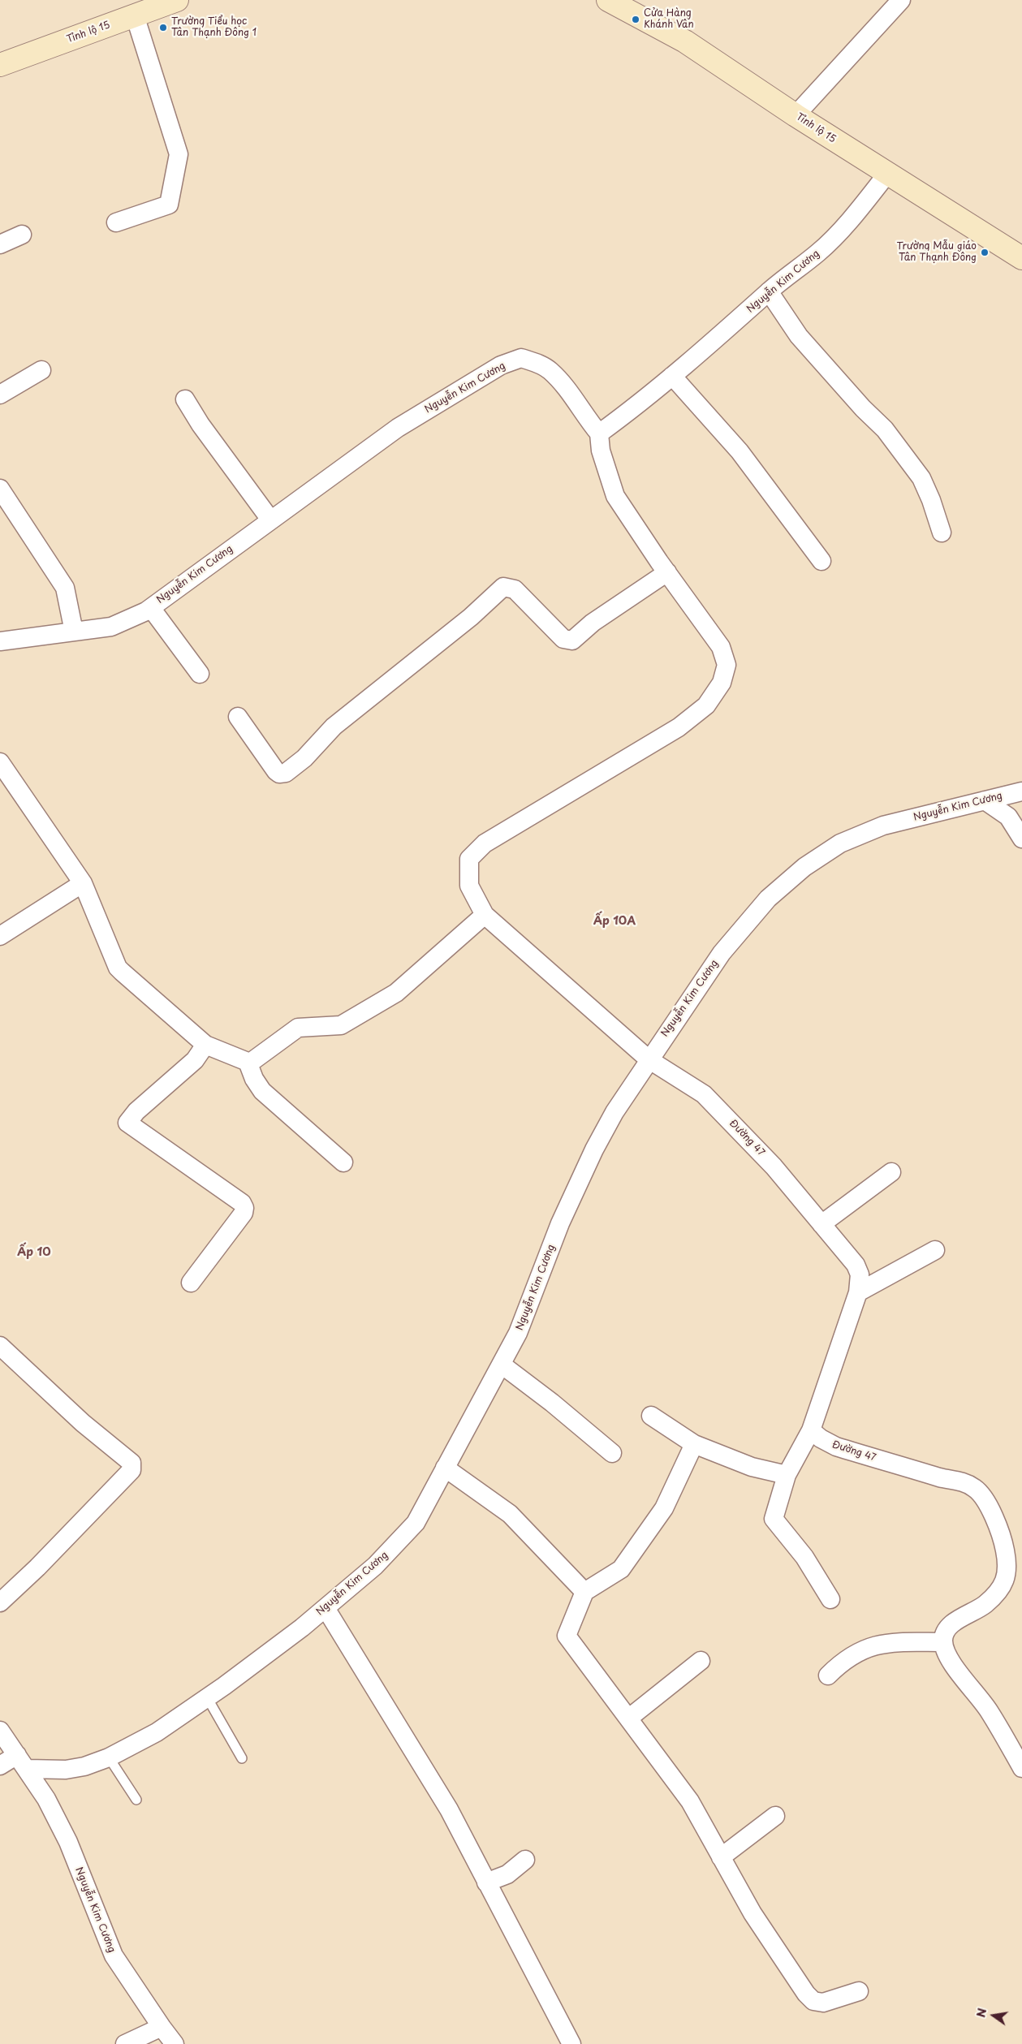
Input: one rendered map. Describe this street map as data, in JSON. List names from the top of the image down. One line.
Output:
{"streets":{"main road":["Tỉnh lộ 15"],"street":["Nguyễn Kim Cương","Đường 47"]},"crossings":[["Tỉnh lộ 15","Nguyễn Kim Cương"],["Nguyễn Kim Cương","Đường 47"]],"districts":["Ấp 10A","Ấp 10"],"places":["Cửa Hàng Khánh Vân","Trường Tiểu học Tân Thạnh Đông 1","Trường Mẫu giáo Tân Thạnh Đông"],"north":"left"}
